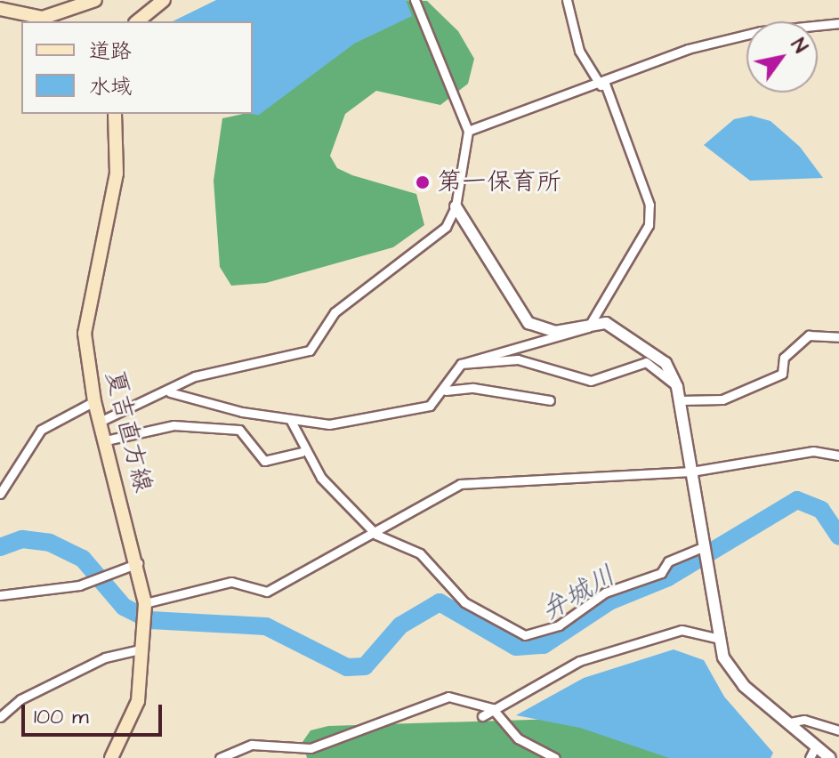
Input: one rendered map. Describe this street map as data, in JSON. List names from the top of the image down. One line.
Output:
{"streets":{"main road":["夏吉直方線"]},"water":["弁城川"],"places":["第一保育所"],"legend":["道路","水域"],"scale_bar":"100 m","north":"top right"}
